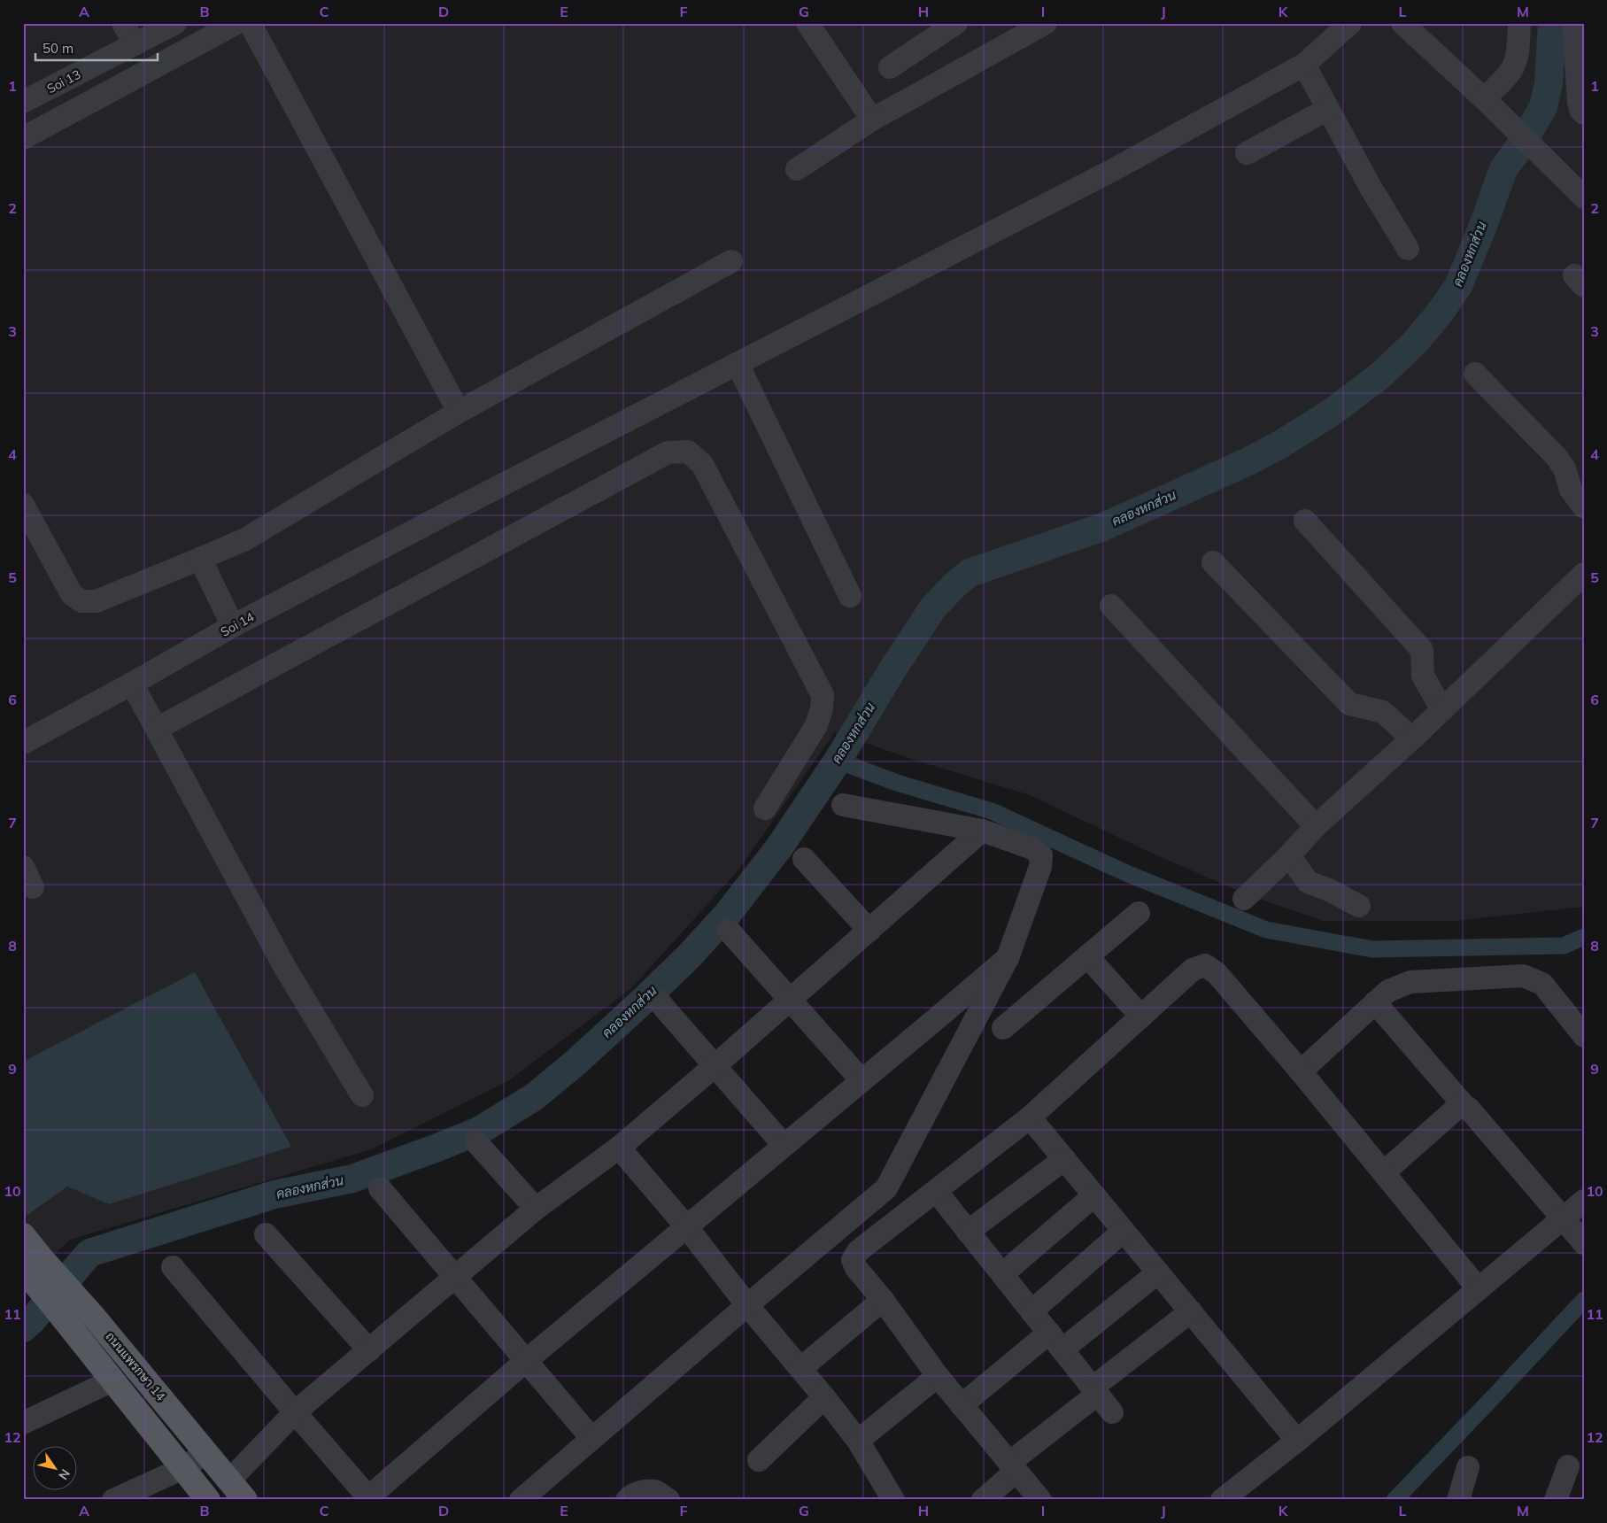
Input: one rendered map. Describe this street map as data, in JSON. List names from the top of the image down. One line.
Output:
{"streets":{"main road":["ถนนแพรกษา 14"],"street":["Soi 13","Soi 14"]},"water":["คลองหกส่วน"],"scale_bar":"50 m","north":"bottom right","grid":{"columns":["A","B","C","D","E","F","G","H","I","J","K","L","M"],"rows":["1","2","3","4","5","6","7","8","9","10","11","12"]}}
